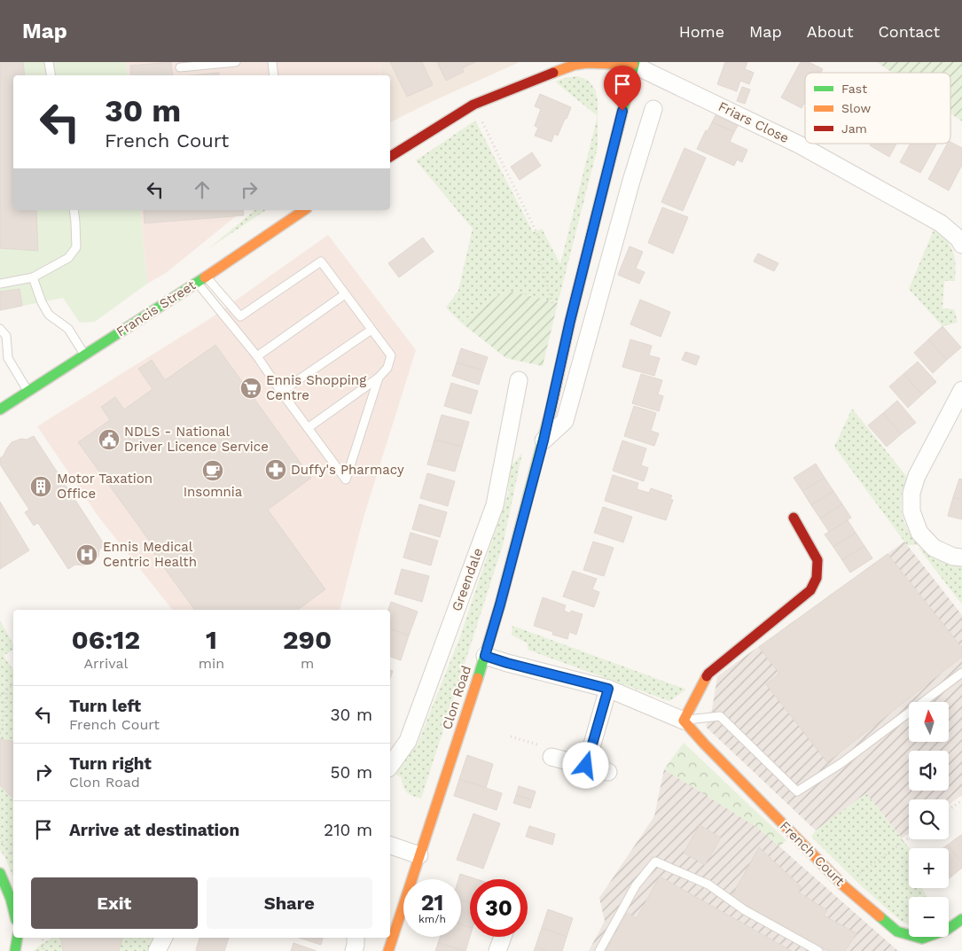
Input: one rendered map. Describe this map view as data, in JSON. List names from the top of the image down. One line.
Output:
{"streets":{"street":["Friars Close","Francis Street","Greendale","Clon Road","French Court"]},"crossings":[["Friars Close","Clon Road"],["Clon Road","French Court"]],"places":{"supermarket":["Ennis Shopping Centre"],"public building":["NDLS - National Driver Licence Service"],"pharmacy":["Duffy's Pharmacy"],"cafe":["Insomnia"],"building":["Motor Taxation Office"],"hospital":["Ennis Medical Centric Health"]},"legend":["Fast","Slow","Jam"],"north":"top","page":{"header":"Map","nav":["Home","Map","About","Contact"],"turn":["30 m","French Court"],"eta":["06:12","Arrival","1","min","290","m"],"list":[{"name":"Turn left","note":"French Court","value":"30 m"},{"name":"Turn right","note":"Clon Road","value":"50 m"},{"name":"Arrive at destination","value":"210 m"}],"map_buttons":["+","−"],"buttons":["Exit","Share"],"speed":"21 km/h","limit":"30"}}
